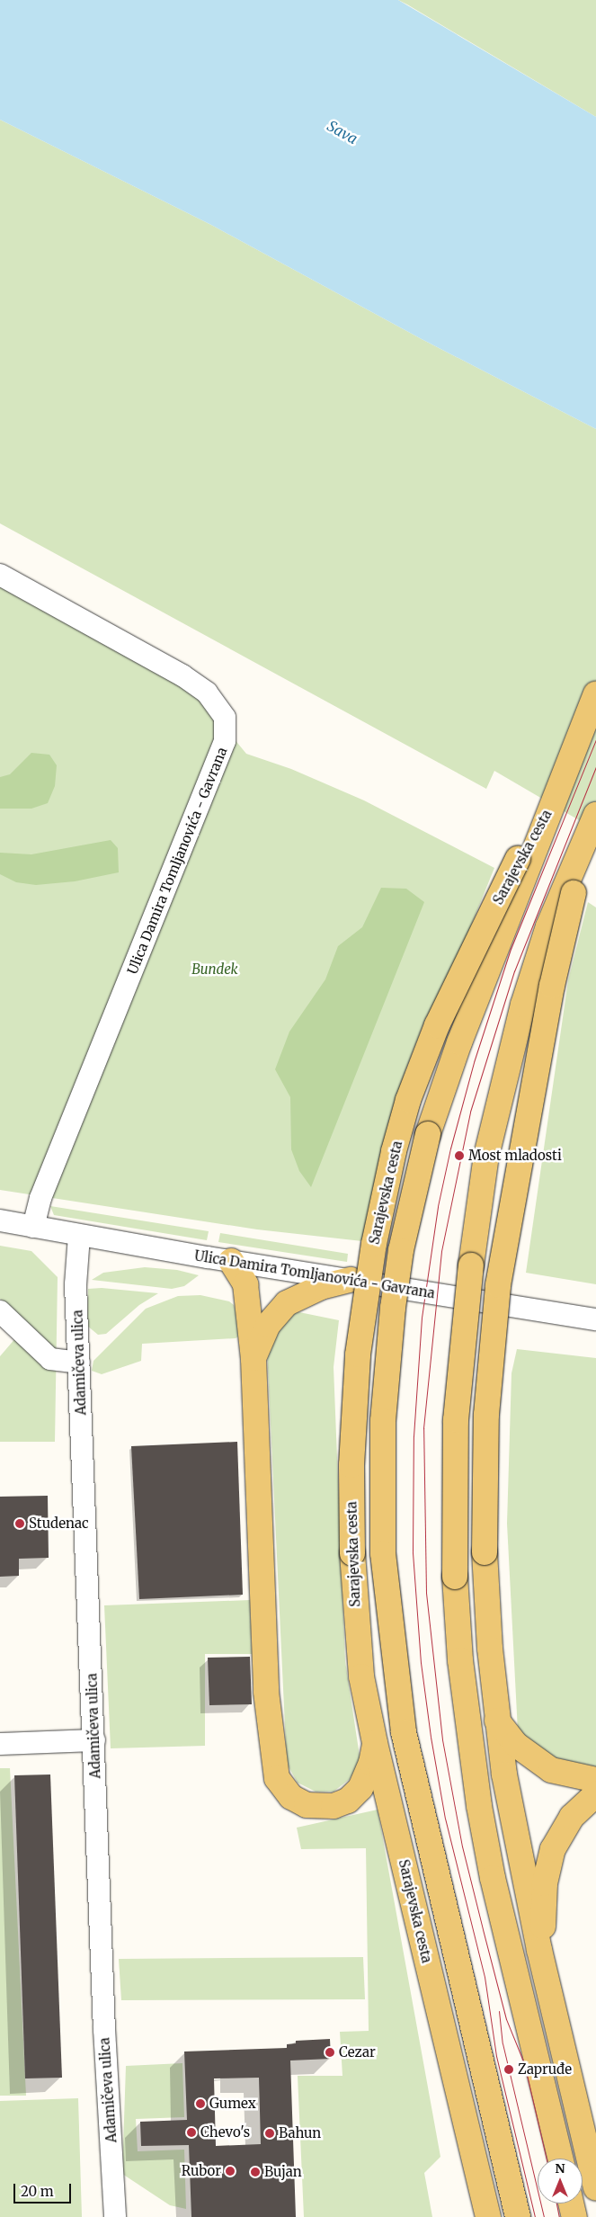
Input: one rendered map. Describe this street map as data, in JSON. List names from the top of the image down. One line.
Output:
{"streets":{"main road":["Sarajevska cesta"],"street":["Ulica Damira Tomljanovića - Gavrana","Adamičeva ulica"]},"crossings":[["Ulica Damira Tomljanovića - Gavrana","Adamičeva ulica"]],"water":["Sava"],"parks":["Bundek"],"places":["Most mladosti","Studenac","Cezar","Zapruđe","Gumex","Chevo's","Bahun","Rubor","Bujan"],"scale_bar":"20 m","north":"top"}
